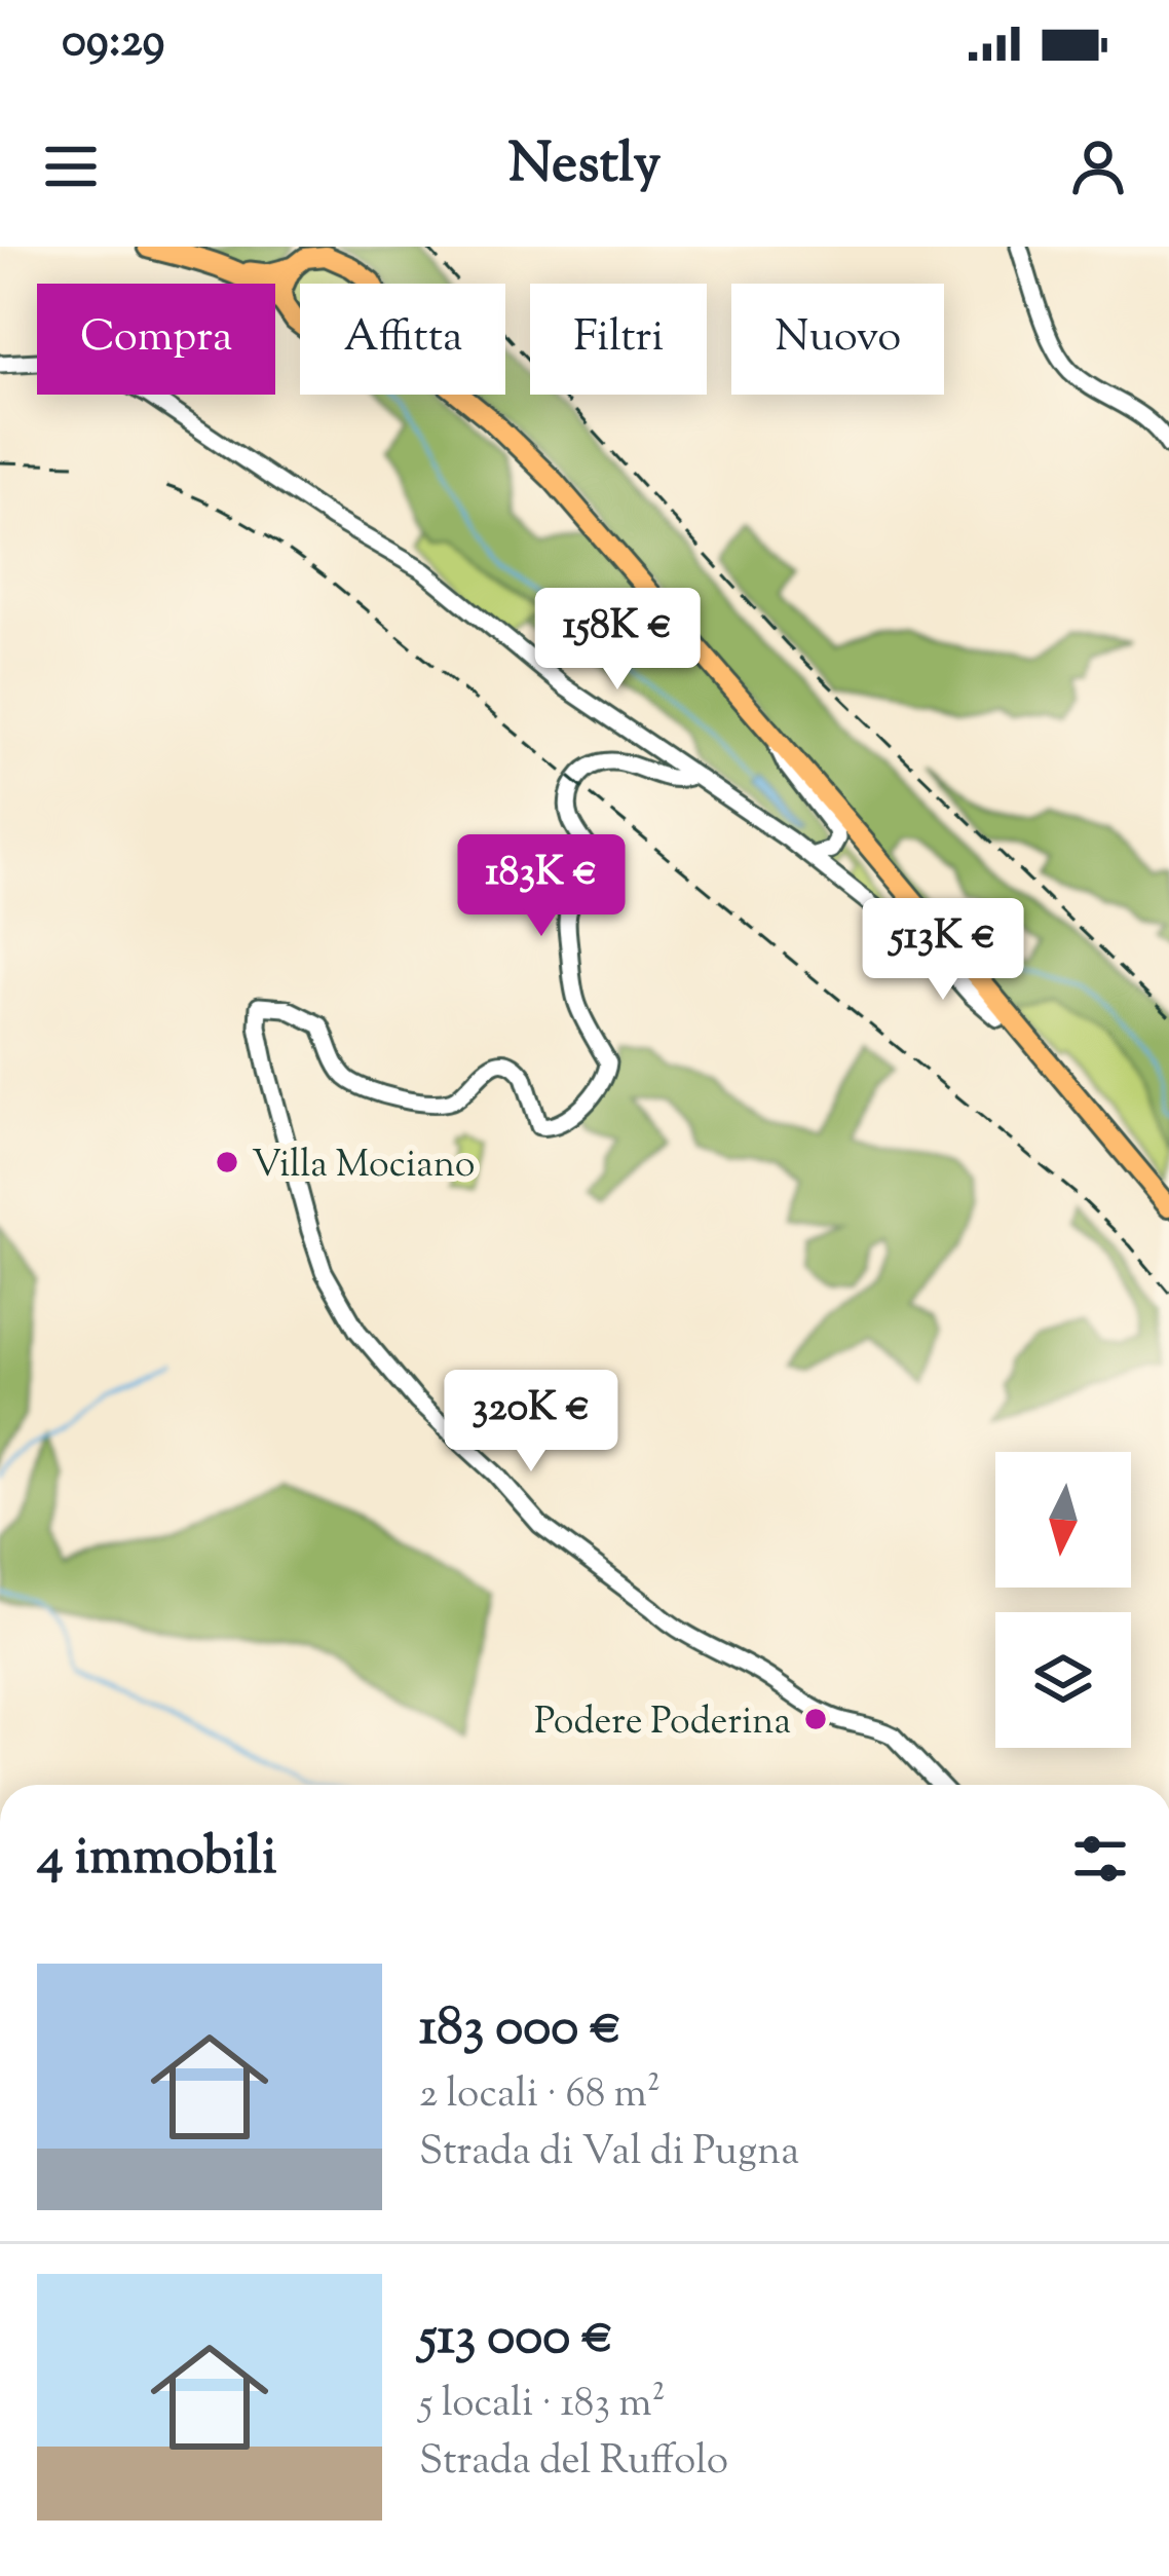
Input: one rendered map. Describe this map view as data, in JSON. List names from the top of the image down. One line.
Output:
{"places":["Villa Mociano","Podere Poderina"],"north":"bottom","page":{"status":"09:29","header":"Nestly","chip":["Compra","Affitta","Filtri","Nuovo"],"price":["158K €","183K €","513K €","320K €"],"heading":"4 immobili","list":[{"name":"183 000 €","note":"2 locali · 68 m² · Strada di Val di Pugna"},{"name":"513 000 €","note":"5 locali · 183 m² · Strada del Ruffolo"}]}}
